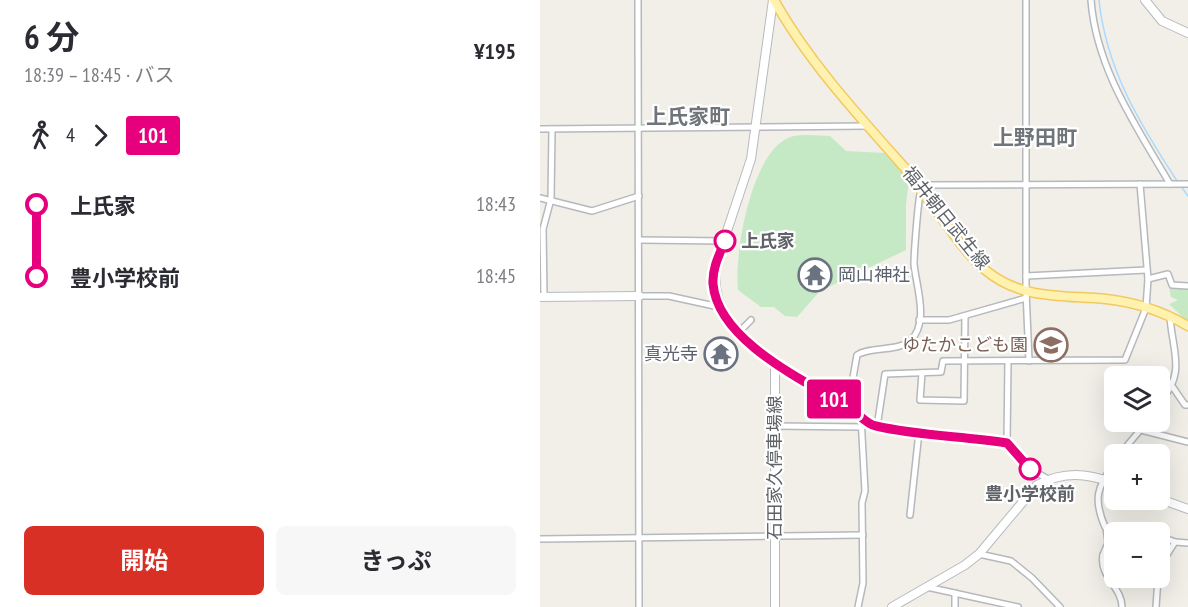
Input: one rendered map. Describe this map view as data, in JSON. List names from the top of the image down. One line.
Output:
{"streets":{"main road":["福井朝日武生線","石田家久停車場線"]},"districts":["上氏家町","上野田町"],"places":{"other":["上氏家","豊小学校前"],"temple":["岡山神社","真光寺"],"school or university":["ゆたかこども園"]},"lines":["bus line 101"],"page":{"heading":["6 分","18:39 – 18:45 · バス","¥195"],"on_map":"101","legs":["4","101"],"list":[{"name":"上氏家","value":"18:43"},{"name":"豊小学校前","value":"18:45"}],"map_buttons":["+","−"],"buttons":["開始","きっぷ"]}}
